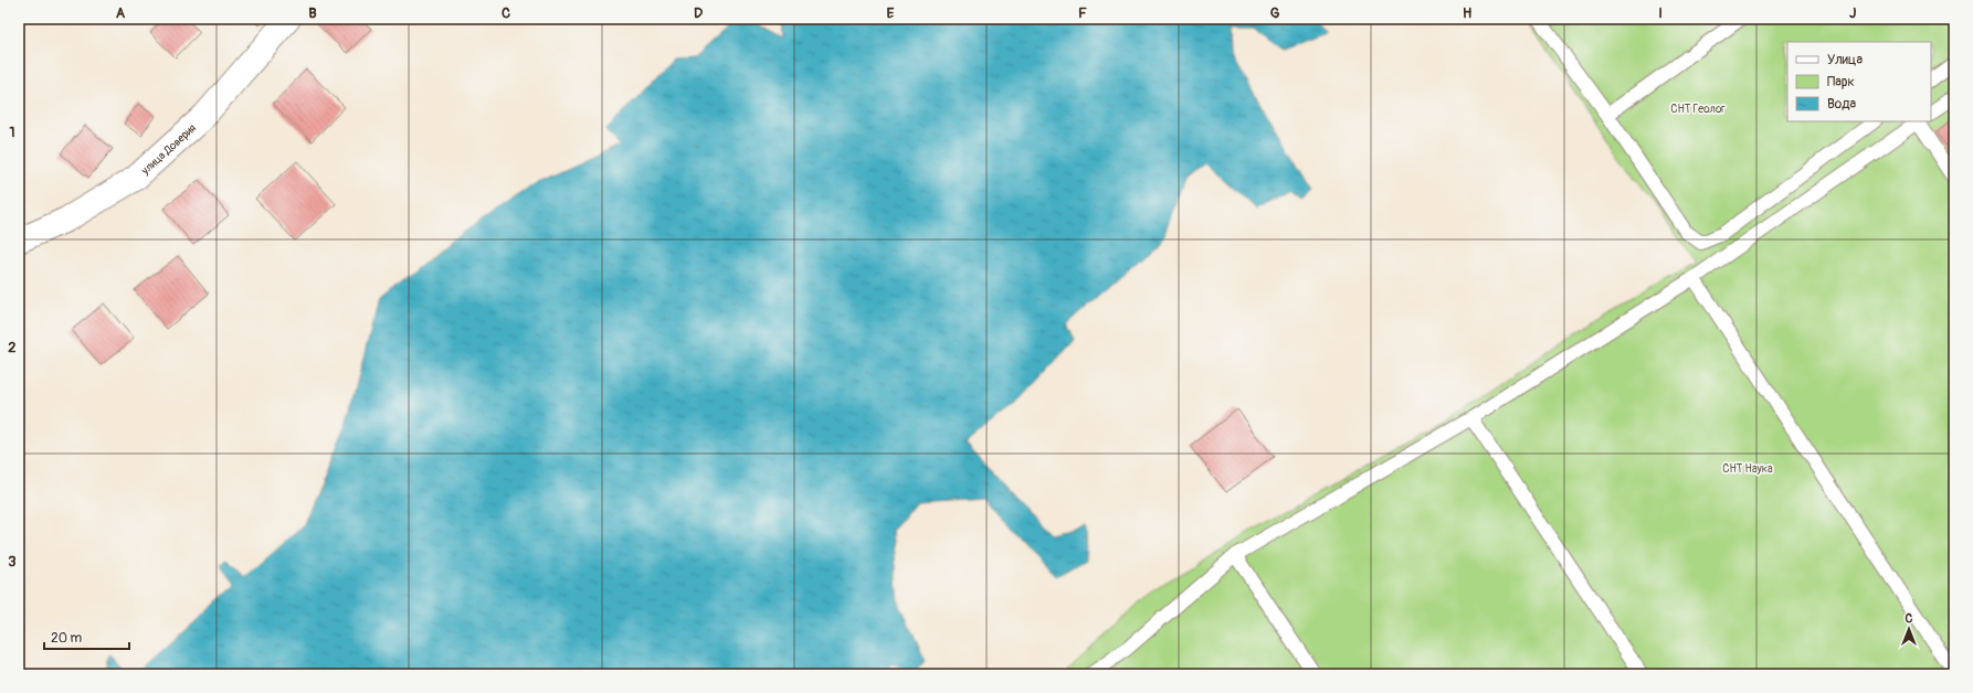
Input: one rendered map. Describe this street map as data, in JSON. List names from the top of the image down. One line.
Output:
{"streets":{"street":["улица Доверия"]},"parks":["СНТ Геолог","СНТ Наука"],"legend":["Улица","Парк","Вода"],"scale_bar":"20 m","north":"top","grid":{"columns":["A","B","C","D","E","F","G","H","I","J"],"rows":["1","2","3"]}}
